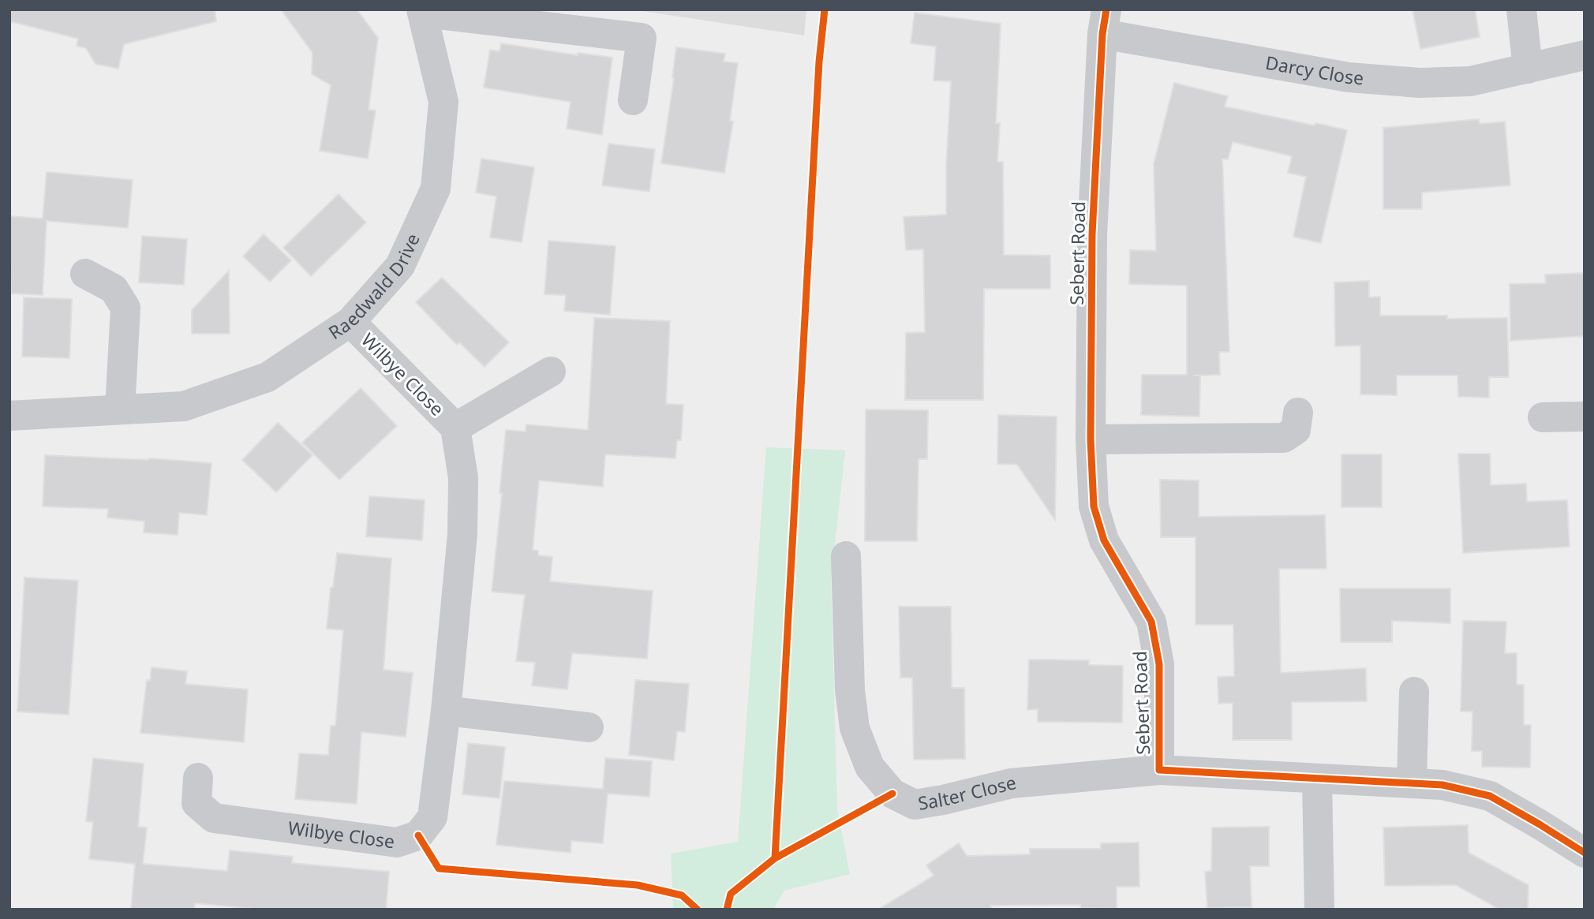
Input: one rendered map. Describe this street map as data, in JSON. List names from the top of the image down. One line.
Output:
{"streets":{"street":["Darcy Close","Sebert Road","Raedwald Drive","Wilbye Close","Salter Close"]},"crossings":[["Darcy Close","Sebert Road"],["Sebert Road","Salter Close"],["Raedwald Drive","Wilbye Close"]]}
